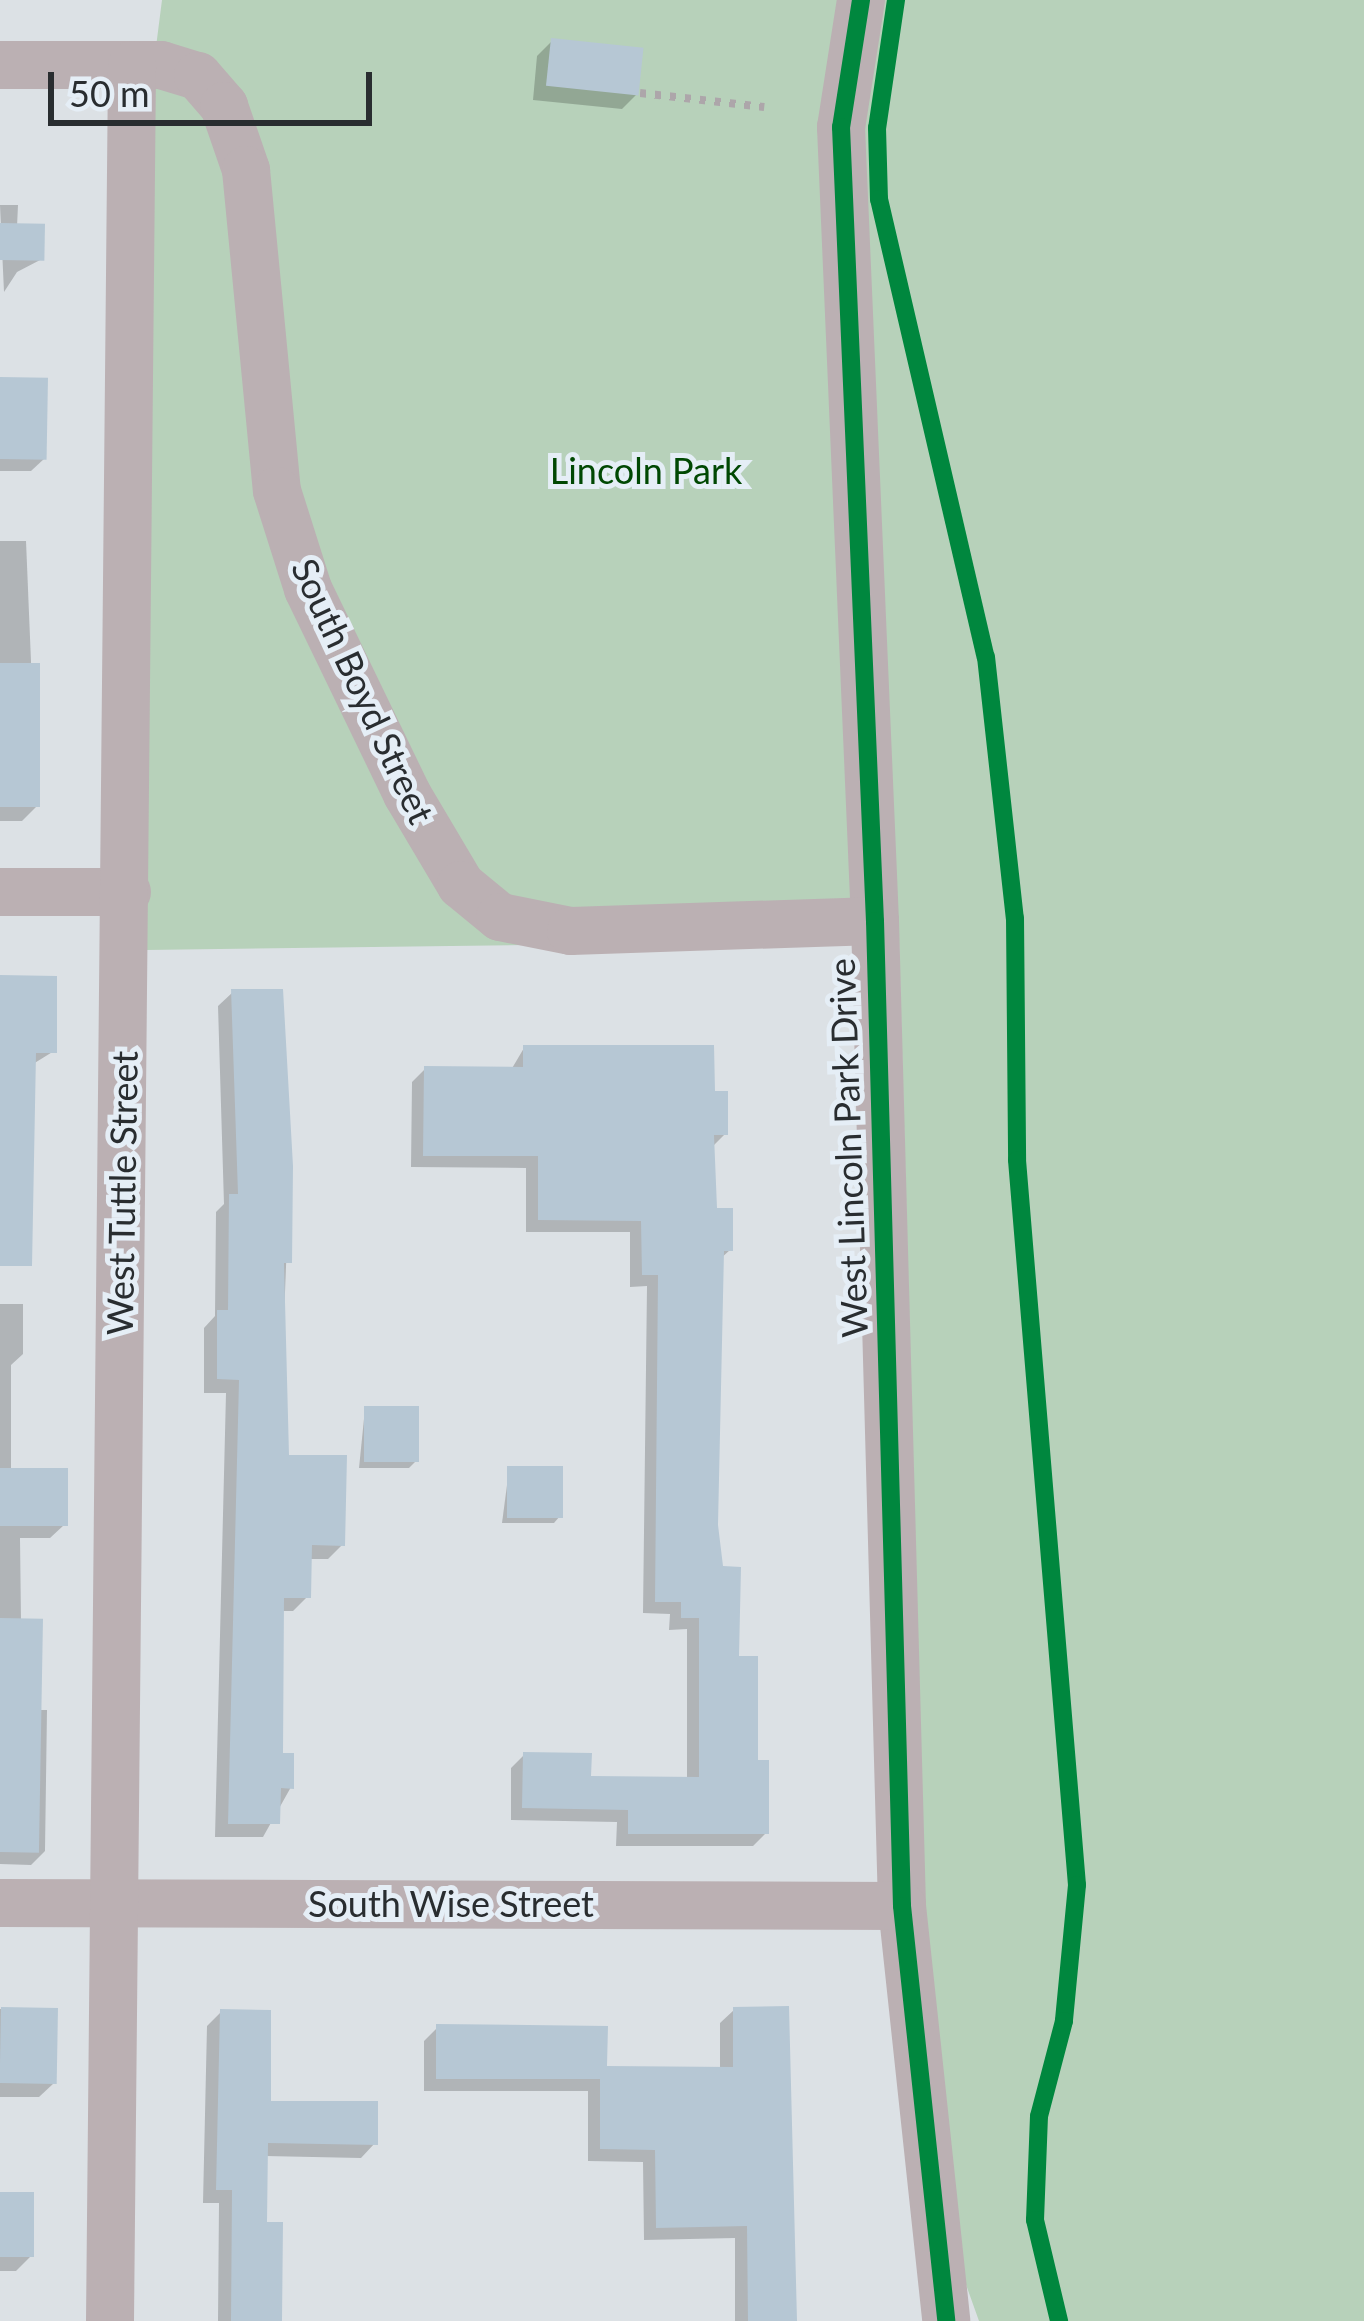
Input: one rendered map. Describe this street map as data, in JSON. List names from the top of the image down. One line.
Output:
{"streets":{"street":["South Boyd Street","West Lincoln Park Drive","West Tuttle Street","South Wise Street"]},"crossings":[["South Boyd Street","West Lincoln Park Drive"],["South Boyd Street","West Tuttle Street"],["West Lincoln Park Drive","South Wise Street"],["West Tuttle Street","South Wise Street"]],"parks":["Lincoln Park"],"scale_bar":"50 m"}
